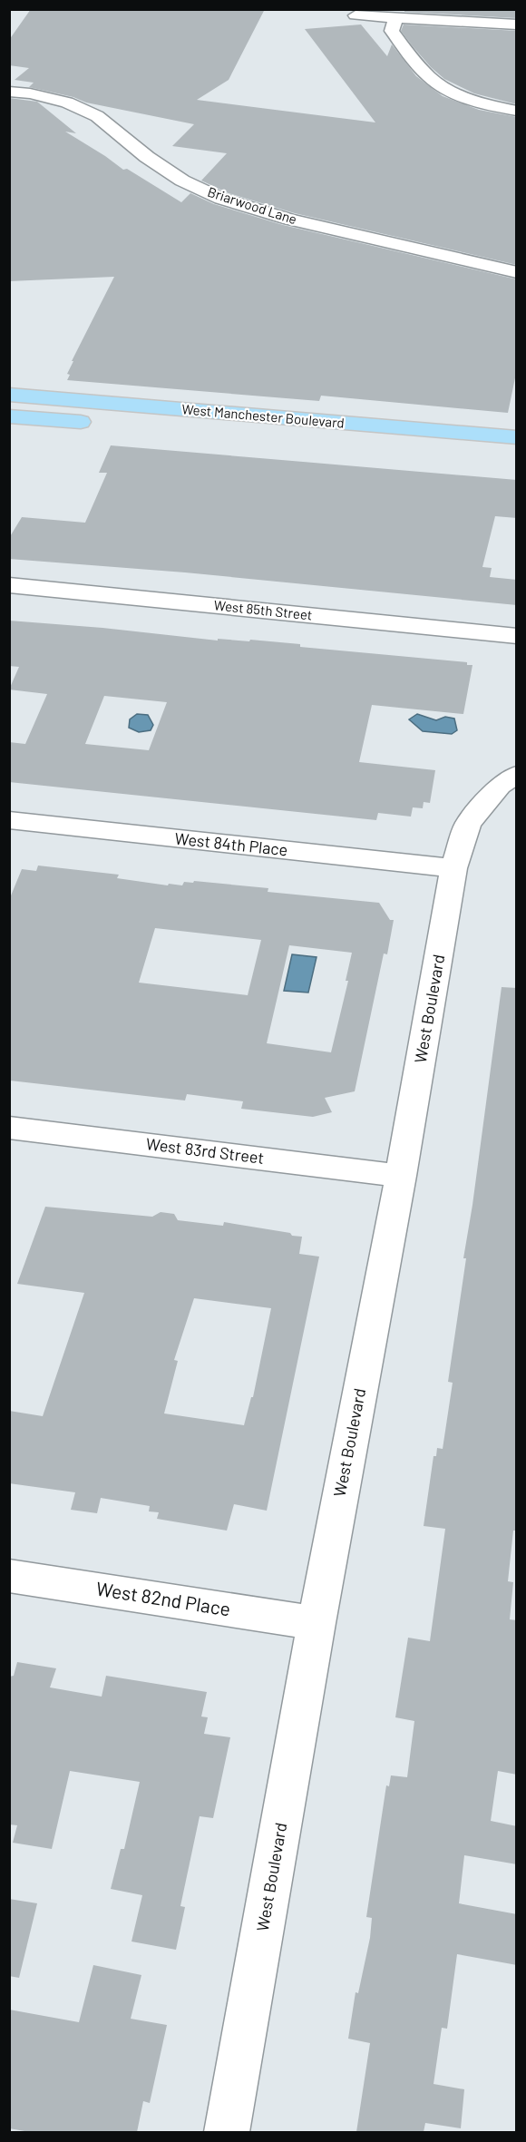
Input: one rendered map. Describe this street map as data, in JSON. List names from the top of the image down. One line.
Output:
{"streets":{"main road":["West Manchester Boulevard"],"street":["Briarwood Lane","West 85th Street","West 84th Place","West Boulevard","West 83rd Street","West 82nd Place"]},"crossings":[["West 84th Place","West Boulevard"],["West Boulevard","West 83rd Street"],["West Boulevard","West 82nd Place"]]}
